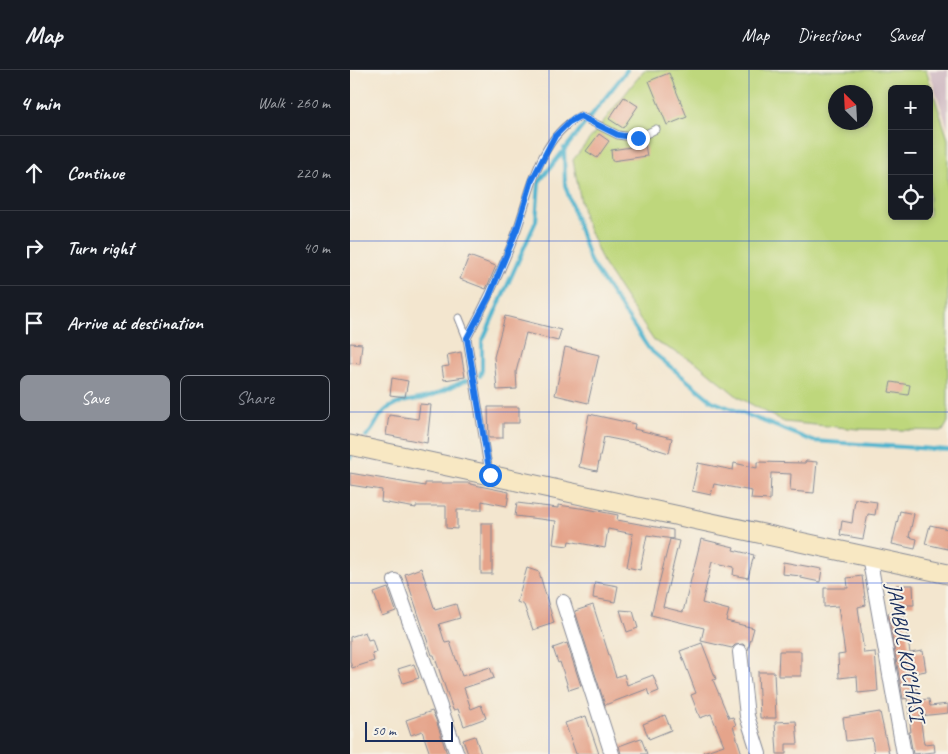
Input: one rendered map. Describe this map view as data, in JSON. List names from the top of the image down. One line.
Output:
{"streets":{"street":["JAMBUL KO‘CHASI"]},"scale_bar":"50 m","north":"top left","page":{"header":"Map","nav":["Map","Directions","Saved"],"heading":["4 min","Walk · 260 m"],"map_buttons":["+","−"],"list":[["Continue","220 m"],["Turn right","40 m"],"Arrive at destination"],"buttons":["Save","Share"],"scale":"50 m"}}
